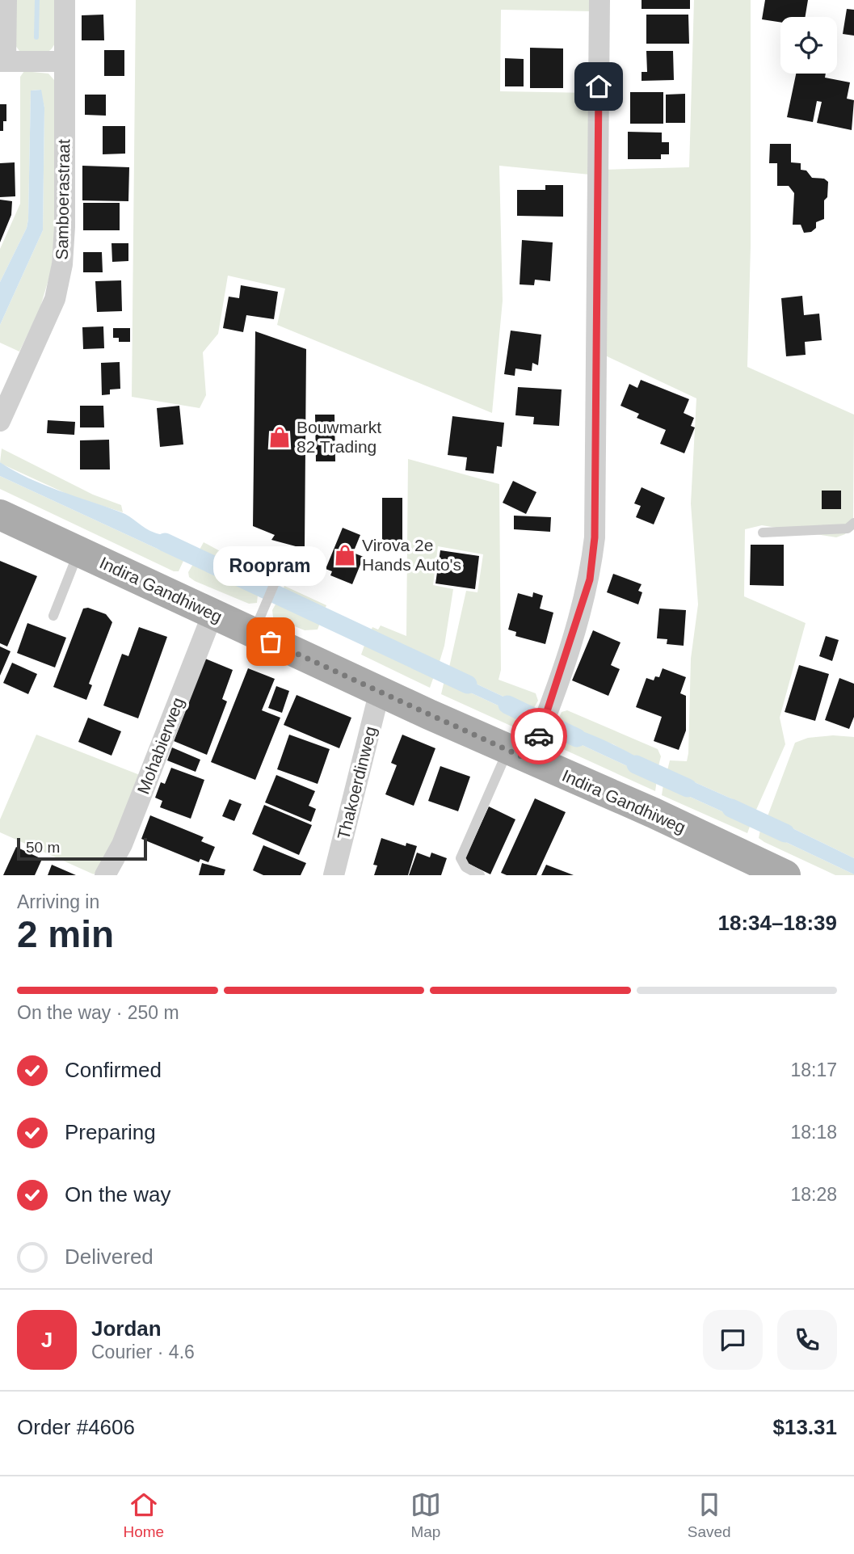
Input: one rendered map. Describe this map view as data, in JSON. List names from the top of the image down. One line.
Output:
{"streets":{"main road":["Indira Gandhiweg"],"street":["Samboerastraat","Mohabierweg","Thakoerdinweg"]},"crossings":[["Indira Gandhiweg","Mohabierweg"],["Indira Gandhiweg","Thakoerdinweg"]],"places":{"shop":["Bouwmarkt 82 Trading","Virova 2e Hands Auto's"],"other":["Roopram"]},"scale_bar":"50 m","page":{"bubble":"Roopram","scale":"50 m","heading":["2 min","Arriving in","18:34–18:39"],"panel":["Jordan","Courier · 4.6","Order #4606","$13.31"],"bar":"On the way · 250 m","list":[["Confirmed","18:17"],["Preparing","18:18"],["On the way","18:28"],"Delivered"],"round":"J","tabs":["Home","Map","Saved"]}}
